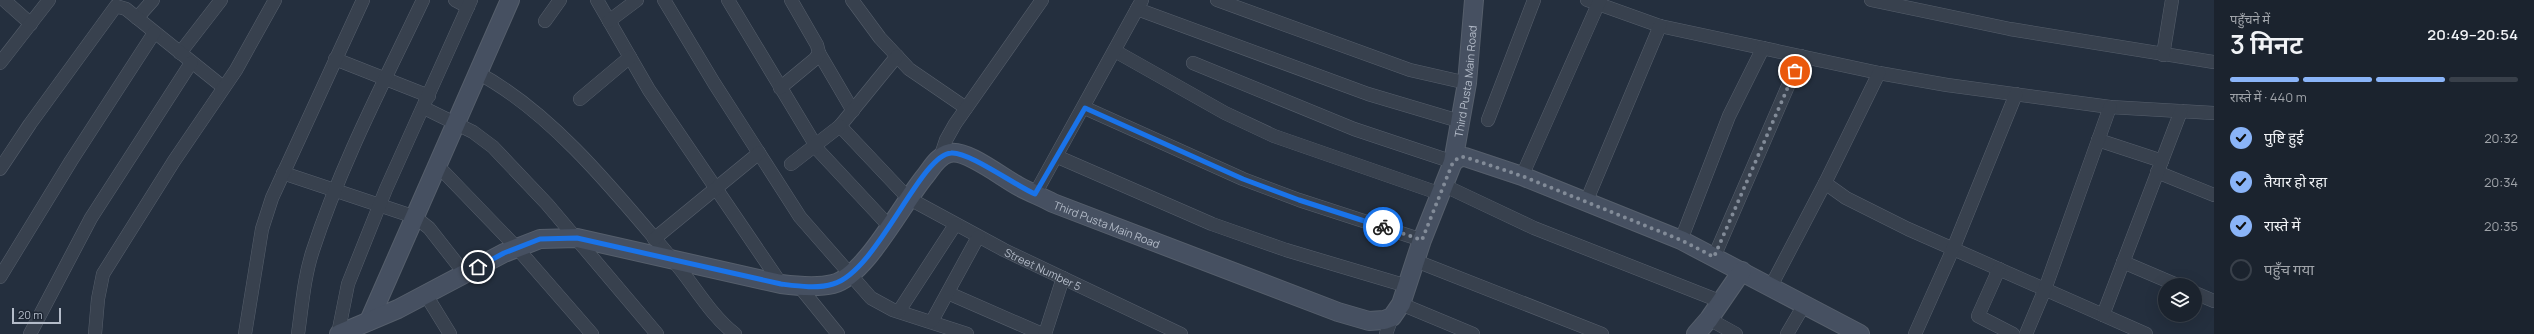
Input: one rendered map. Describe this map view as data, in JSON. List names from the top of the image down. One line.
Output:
{"streets":{"street":["Third Pusta Main Road","Street Number 5"]},"scale_bar":"20 m","page":{"heading":["3 मिनट","पहुँचने में","20:49–20:54"],"bar":"रास्ते में · 440 m","list":[["पुष्टि हुई","20:32"],["तैयार हो रहा","20:34"],["रास्ते में","20:35"],"पहुँच गया"],"scale":"20 m"}}
